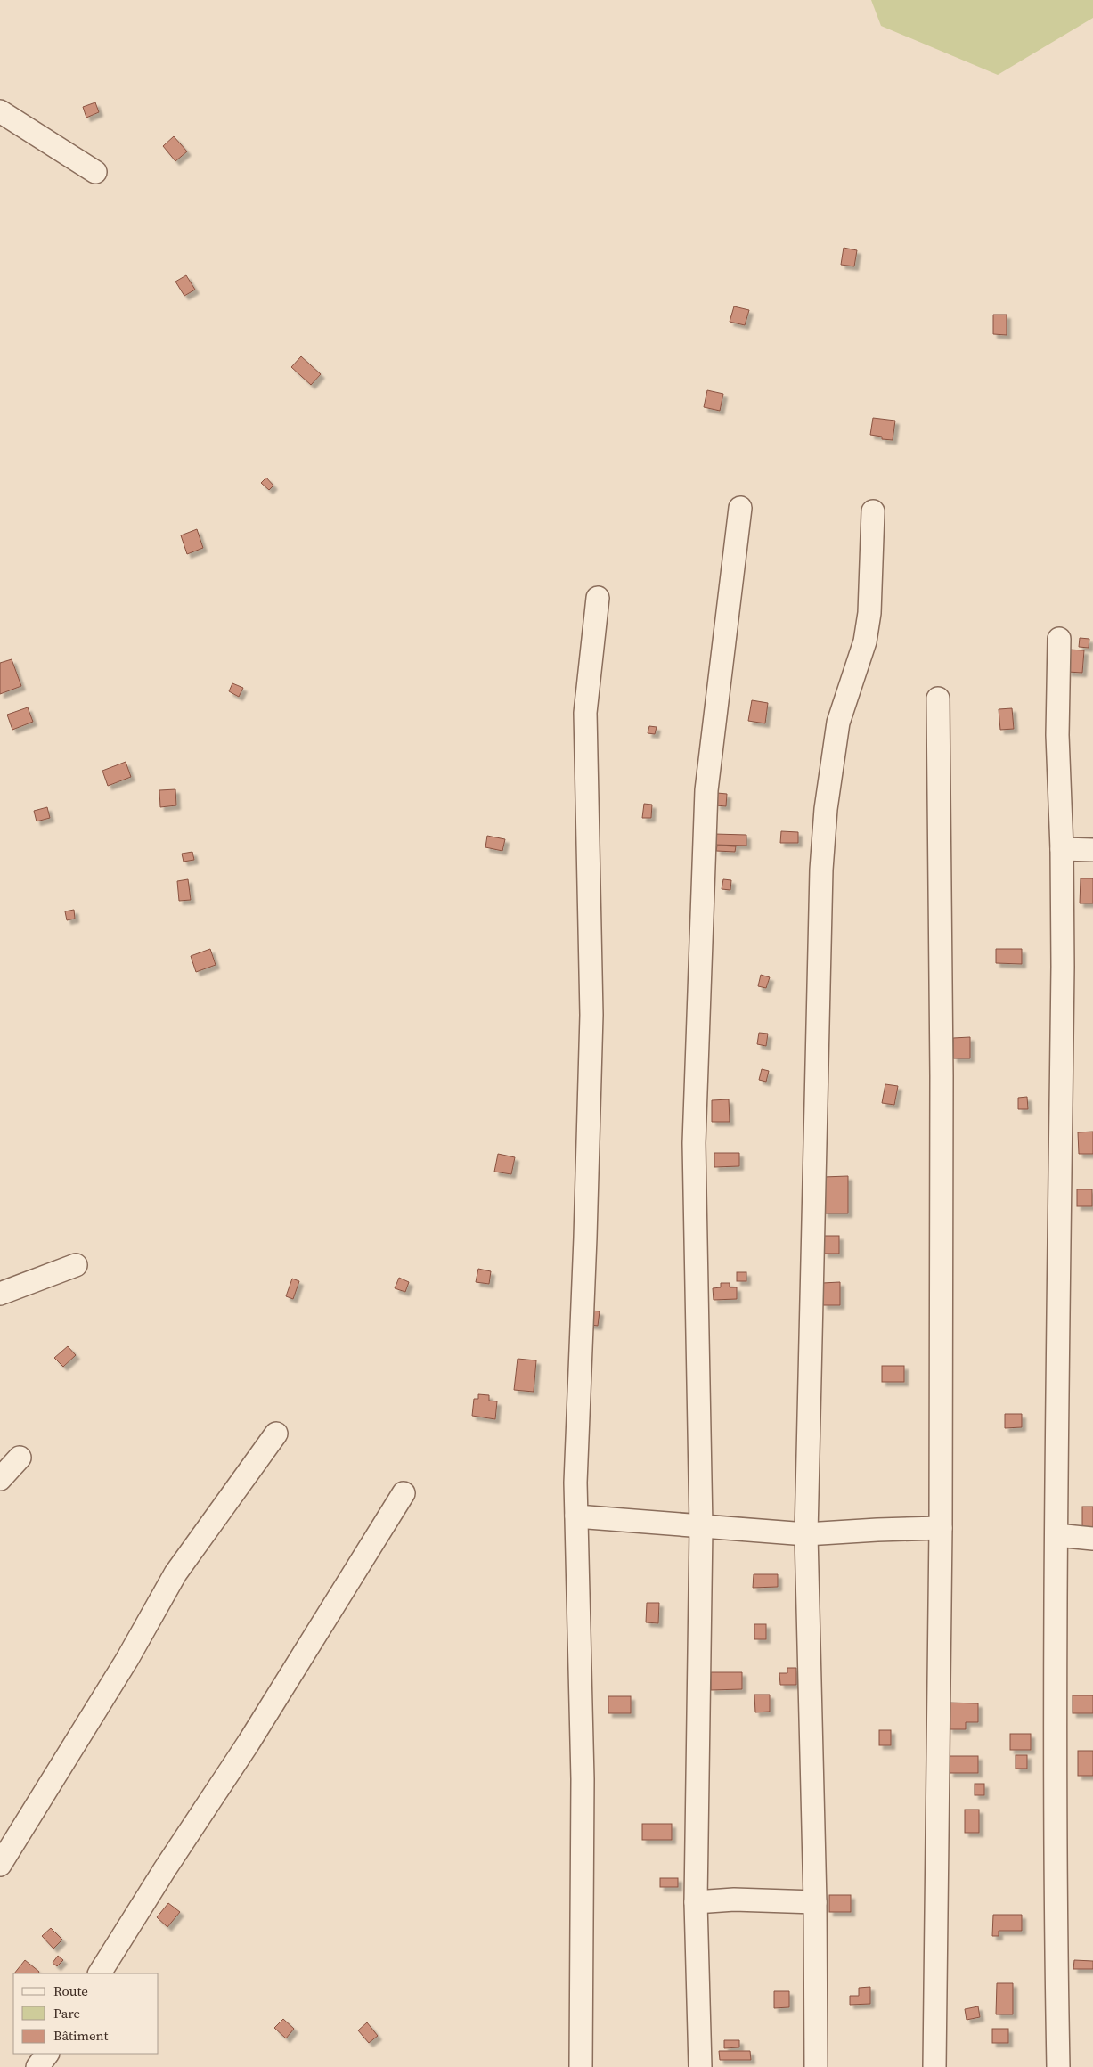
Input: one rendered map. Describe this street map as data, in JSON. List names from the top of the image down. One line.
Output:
{"legend":["Route","Parc","Bâtiment"]}
